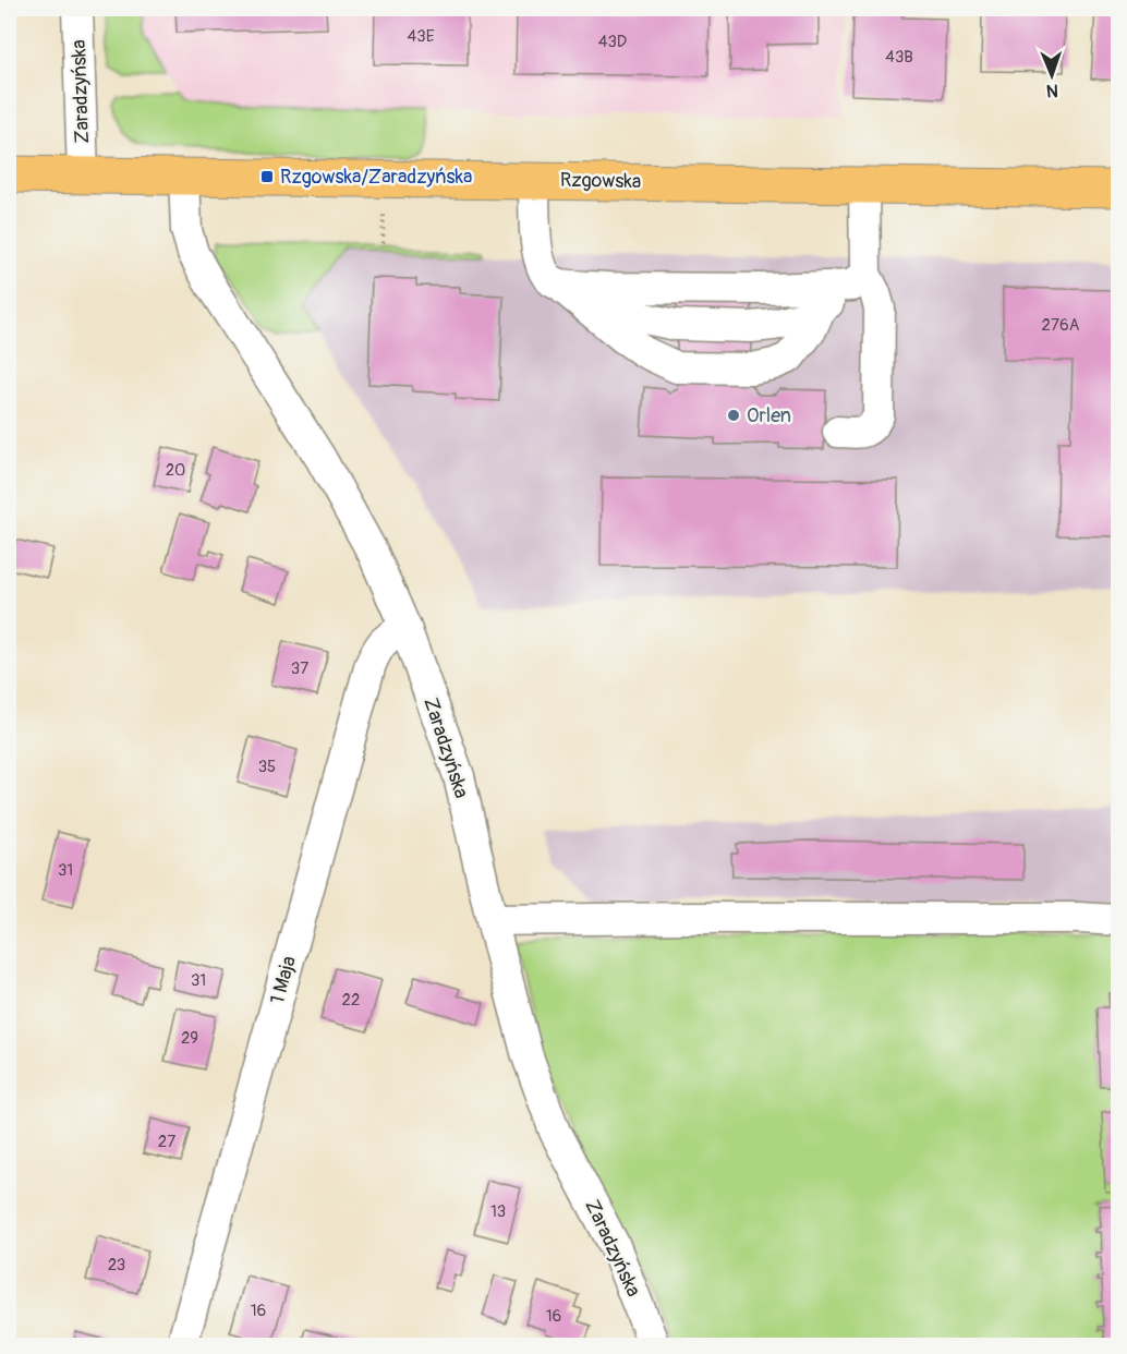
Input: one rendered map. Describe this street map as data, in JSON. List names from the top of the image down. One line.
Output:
{"streets":{"main road":["Rzgowska"],"street":["Zaradzyńska","1 Maja"]},"crossings":[["Zaradzyńska","Rzgowska"],["Zaradzyńska","1 Maja"]],"places":{"transit":["Rzgowska/Zaradzyńska"],"other":["Orlen"]},"house_numbers":["43E","43D","43B","276A","20","37","35","31","31","22","29","27","13","23","16","16"],"north":"bottom"}
